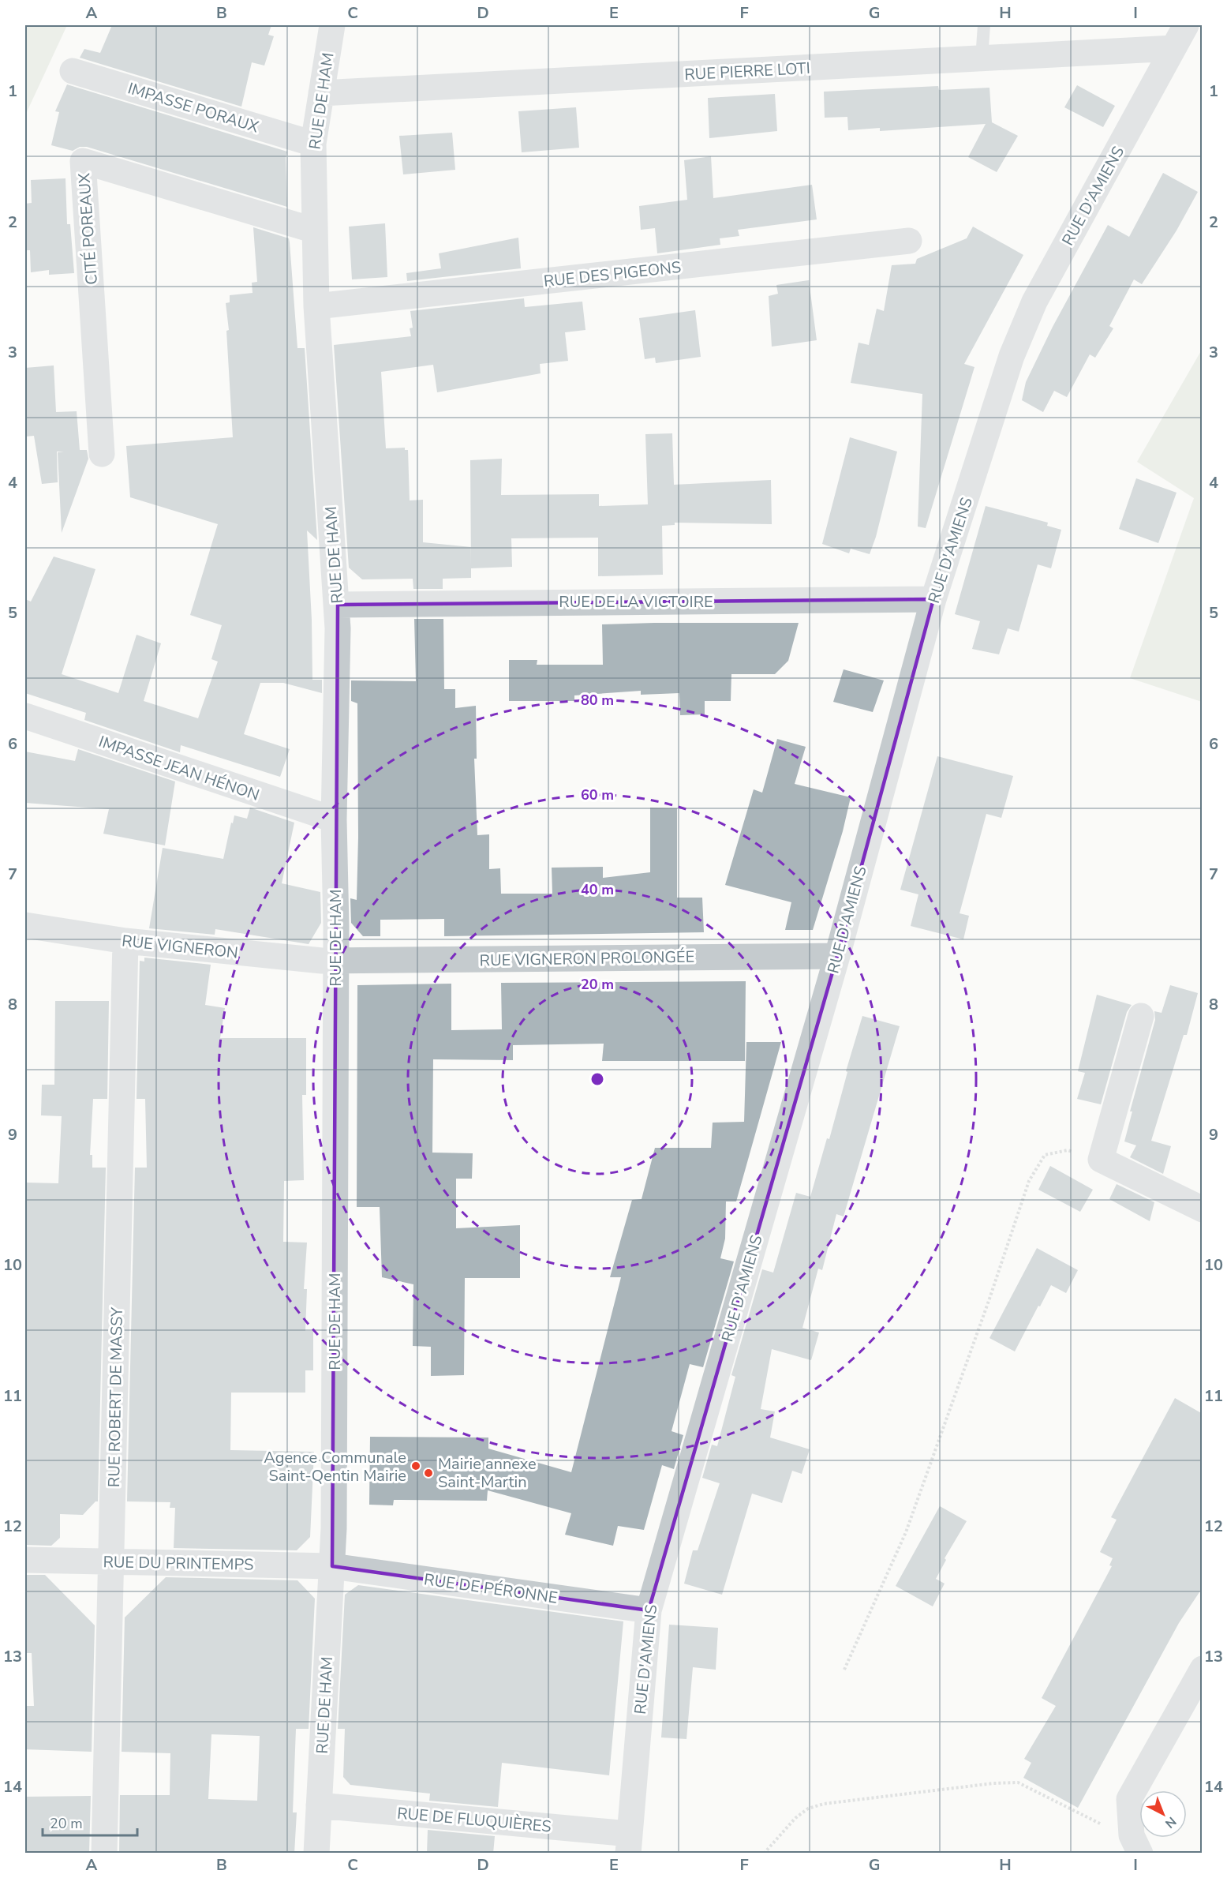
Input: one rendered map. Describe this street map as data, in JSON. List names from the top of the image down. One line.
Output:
{"streets":{"street":["RUE PIERRE LOTI","RUE DE HAM","IMPASSE PORAUX","RUE D'AMIENS","CITÉ POREAUX","RUE DES PIGEONS","RUE DE LA VICTOIRE","IMPASSE JEAN HÉNON","RUE VIGNERON","RUE VIGNERON PROLONGÉE","RUE ROBERT DE MASSY","RUE DU PRINTEMPS","RUE DE PÉRONNE","RUE DE FLUQUIÈRES"]},"crossings":[["RUE PIERRE LOTI","RUE DE HAM"],["RUE PIERRE LOTI","RUE D'AMIENS"],["RUE DE HAM","IMPASSE PORAUX"],["RUE DE HAM","CITÉ POREAUX"],["RUE DE HAM","RUE DES PIGEONS"],["RUE DE HAM","RUE DE LA VICTOIRE"],["RUE DE HAM","IMPASSE JEAN HÉNON"],["RUE DE HAM","RUE VIGNERON"],["RUE DE HAM","RUE VIGNERON PROLONGÉE"],["RUE DE HAM","RUE DU PRINTEMPS"],["RUE DE HAM","RUE DE PÉRONNE"],["RUE DE HAM","RUE DE FLUQUIÈRES"],["RUE D'AMIENS","RUE DE LA VICTOIRE"],["RUE D'AMIENS","RUE VIGNERON PROLONGÉE"],["RUE D'AMIENS","RUE DE PÉRONNE"],["RUE D'AMIENS","RUE DE FLUQUIÈRES"],["RUE VIGNERON","RUE VIGNERON PROLONGÉE"],["RUE VIGNERON","RUE ROBERT DE MASSY"],["RUE ROBERT DE MASSY","RUE DU PRINTEMPS"],["RUE DU PRINTEMPS","RUE DE PÉRONNE"]],"places":["Agence Communale Saint-Qentin Mairie","Mairie annexe Saint-Martin"],"scale_bar":"20 m","north":"bottom right","grid":{"columns":["A","B","C","D","E","F","G","H","I"],"rows":["1","2","3","4","5","6","7","8","9","10","11","12","13","14"]},"rings":["80 m","60 m","40 m","20 m"]}
